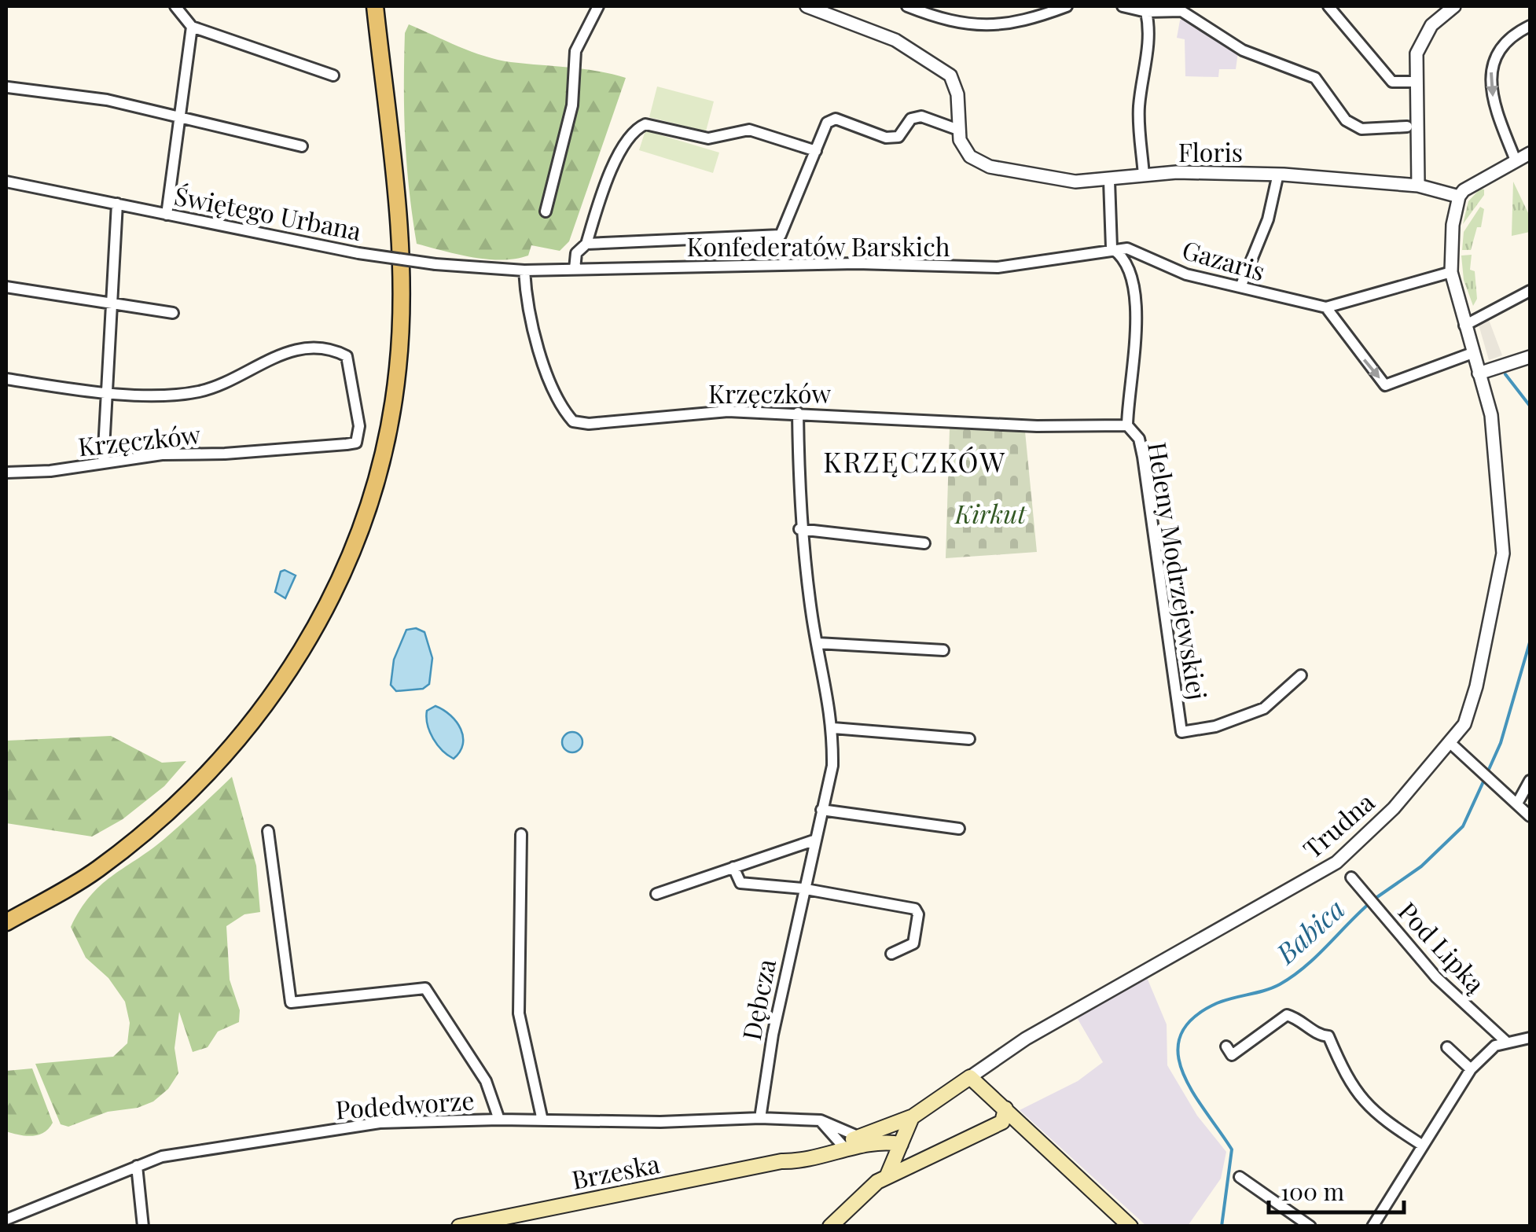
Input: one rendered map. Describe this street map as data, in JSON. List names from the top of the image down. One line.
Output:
{"streets":{"main road":["Trudna","Brzeska"],"street":["Floris","Świętego Urbana","Konfederatów Barskich","Gazaris","Krzęczków","Heleny Modrzejewskiej","Pod Lipką","Dębcza","Podedworze"]},"crossings":[["Floris","Trudna"],["Świętego Urbana","Konfederatów Barskich"],["Świętego Urbana","Krzęczków"],["Konfederatów Barskich","Gazaris"],["Konfederatów Barskich","Krzęczków"],["Krzęczków","Heleny Modrzejewskiej"],["Krzęczków","Dębcza"],["Trudna","Brzeska"],["Dębcza","Podedworze"],["Podedworze","Brzeska"]],"districts":["KRZĘCZKÓW"],"water":["Babica"],"parks":["Kirkut"],"scale_bar":"100 m"}
